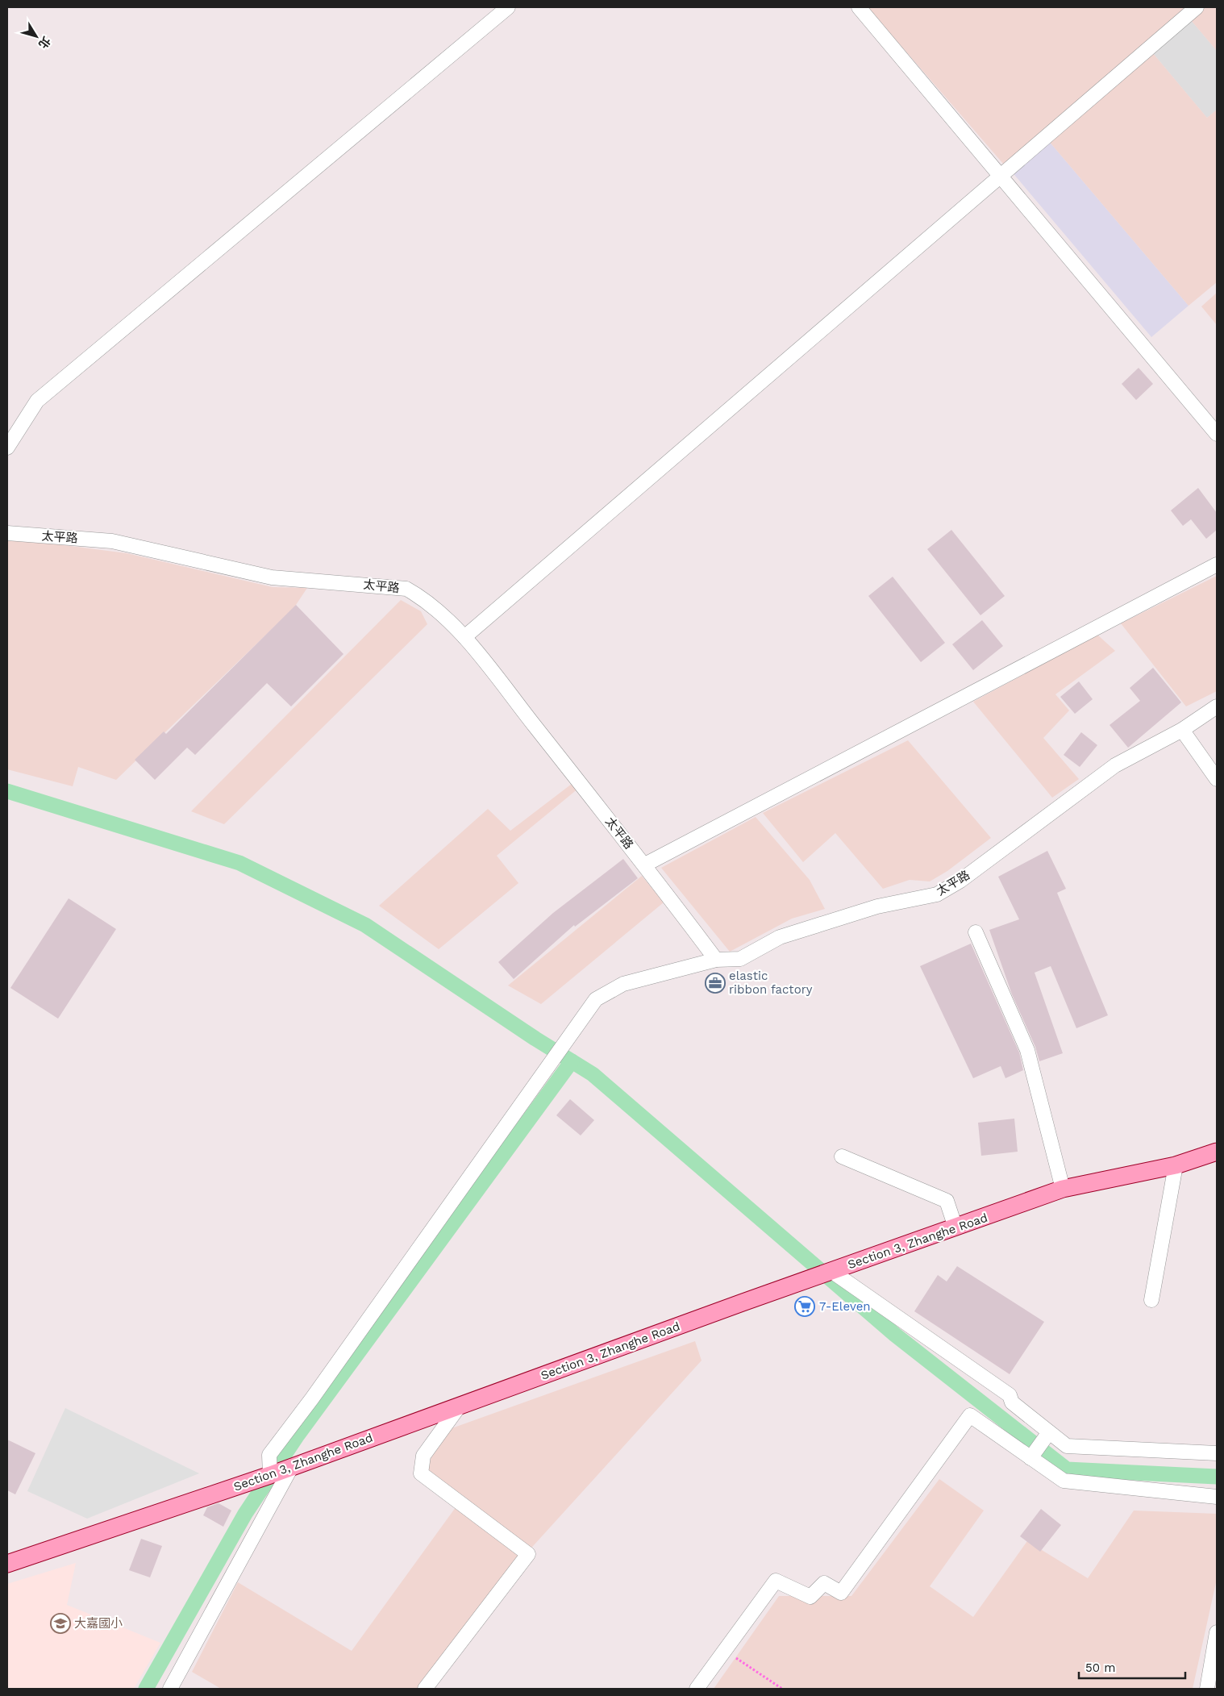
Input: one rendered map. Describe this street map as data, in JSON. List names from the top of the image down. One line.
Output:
{"streets":{"main road":["Section 3, Zhanghe Road"],"street":["太平路"]},"places":{"office":["elastic ribbon factory"],"supermarket":["7-Eleven"],"school or university":["大嘉國小"]},"scale_bar":"50 m","north":"bottom right"}
